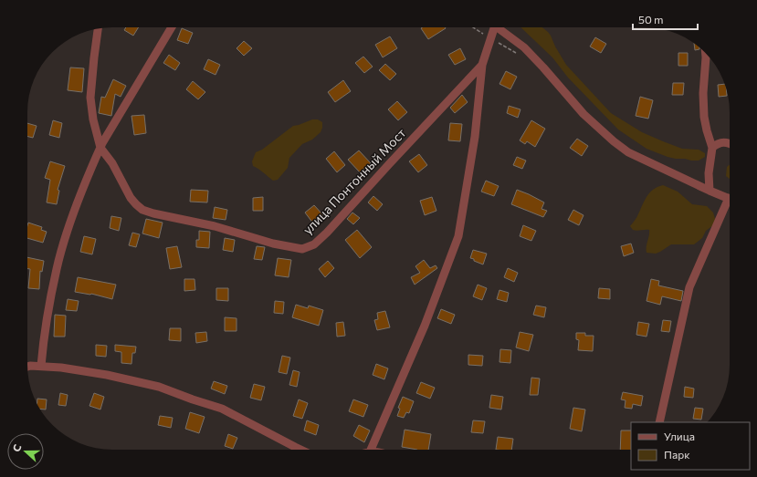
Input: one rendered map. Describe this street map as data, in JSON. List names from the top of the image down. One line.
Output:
{"streets":{"street":["улица Понтонный Мост"]},"legend":["Улица","Парк"],"scale_bar":"50 m","north":"left"}
